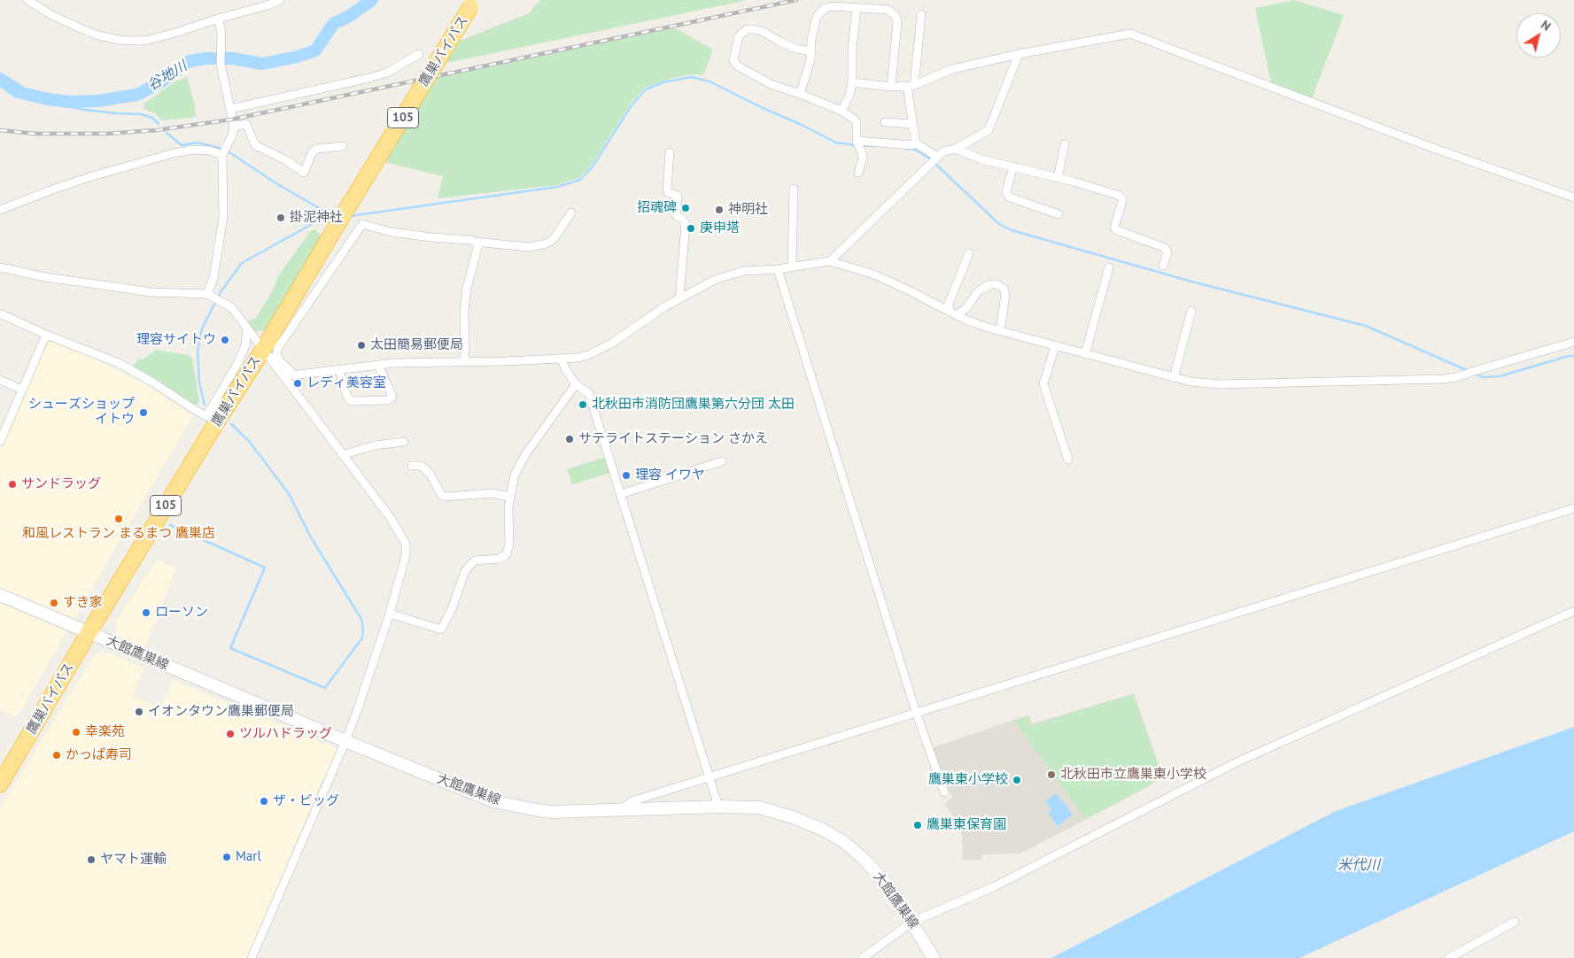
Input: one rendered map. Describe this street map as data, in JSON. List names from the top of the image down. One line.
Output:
{"streets":{"highway":["鷹巣バイパス","105"],"main road":["大館鷹巣線"]},"crossings":[["鷹巣バイパス","大館鷹巣線"]],"water":["谷地川","米代川"],"places":["招魂碑","神明社","掛泥神社","庚申塔","理容サイトウ","太田簡易郵便局","レディ美容室","北秋田市消防団鷹巣第六分団 太田","シューズショップ イトウ","サテライトステーション さかえ","理容 イワヤ","サンドラッグ","和風レストラン まるまつ 鷹巣店","すき家","ローソン","イオンタウン鷹巣郵便局","幸楽苑","ツルハドラッグ","かっぱ寿司","北秋田市立鷹巣東小学校","鷹巣東小学校","ザ・ビッグ","鷹巣東保育園","Marl","ヤマト運輸"],"north":"top right"}
